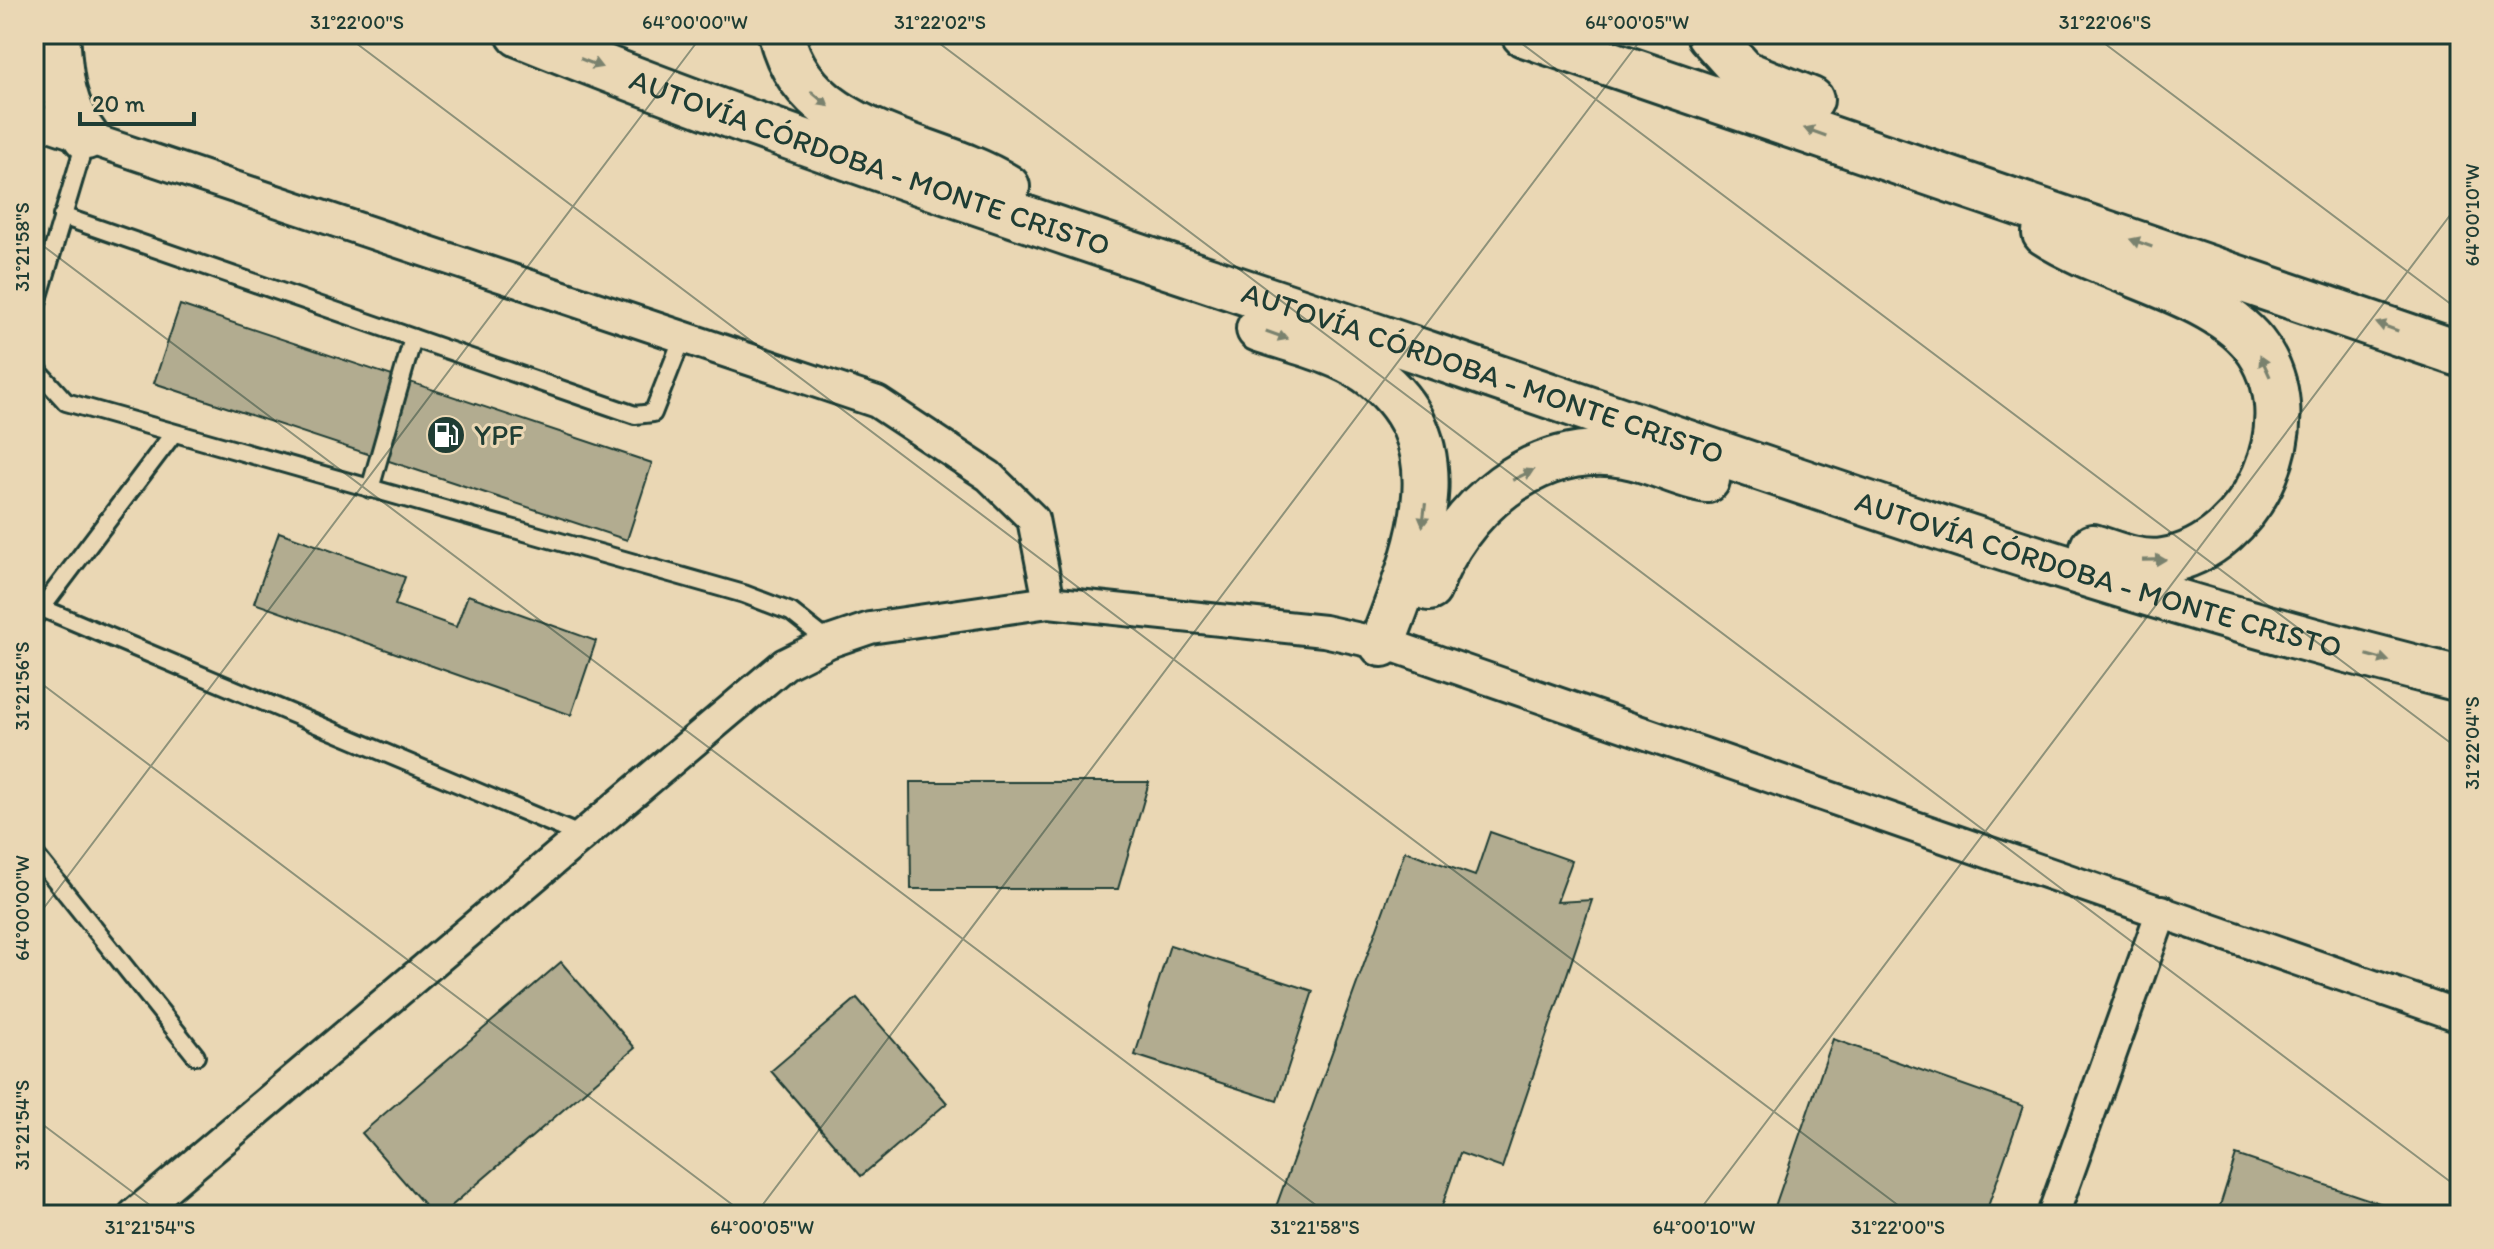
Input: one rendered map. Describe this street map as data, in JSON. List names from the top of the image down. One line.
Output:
{"streets":{"highway":["AUTOVÍA CÓRDOBA - MONTE CRISTO"]},"places":{"fuel station":["YPF"]},"scale_bar":"20 m","coordinates":["31°22'00\"S","64°00'00\"W","31°22'02\"S","64°00'05\"W","31°22'06\"S","64°00'10\"W","31°21'58\"S","31°21'56\"S","31°22'04\"S","31°21'54\"S"]}
